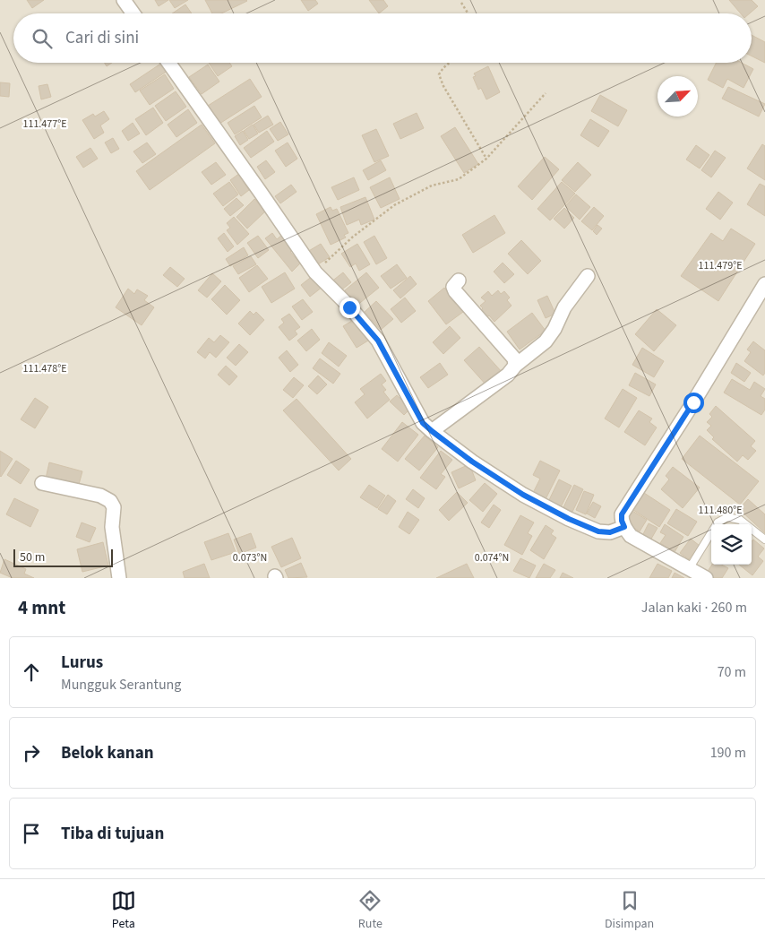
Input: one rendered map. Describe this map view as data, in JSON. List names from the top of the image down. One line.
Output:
{"scale_bar":"50 m","north":"top right","page":{"search":"Cari di sini","scale":"50 m","heading":["4 mnt","Jalan kaki · 260 m"],"list":[["Lurus","Mungguk Serantung","70 m"],["Belok kanan","190 m"],"Tiba di tujuan"],"nav":["Peta","Rute","Disimpan"]},"coordinates":["111.477°E","111.479°E","111.478°E","111.480°E","0.073°N","0.074°N"]}
